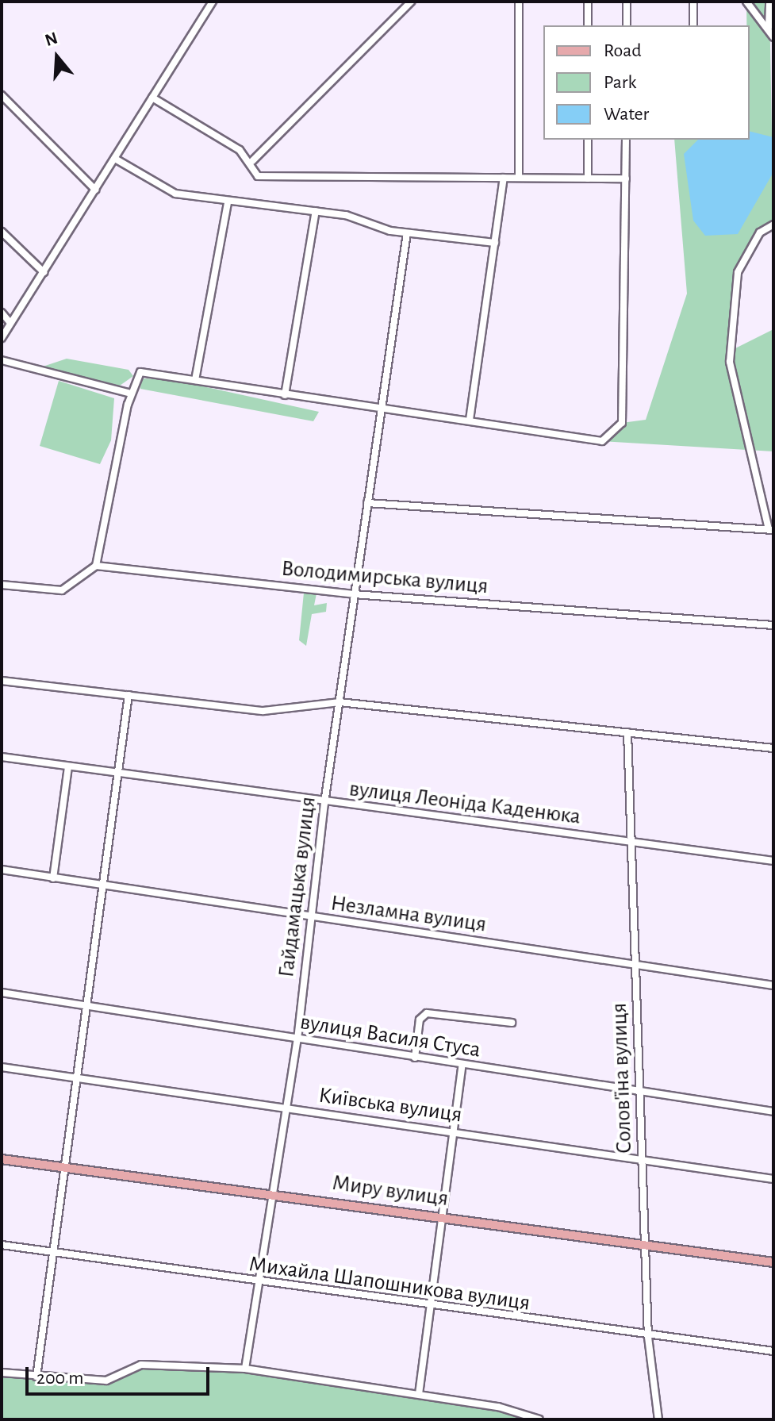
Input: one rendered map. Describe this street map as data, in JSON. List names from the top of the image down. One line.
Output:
{"streets":{"main road":["Миру вулиця"],"street":["Володимирська вулиця","вулиця Леоніда Каденюка","Гайдамацька вулиця","Незламна вулиця","вулиця Василя Стуса","Солов'їна вулиця","Київська вулиця","Михайла Шапошникова вулиця"]},"crossings":[["Володимирська вулиця","Гайдамацька вулиця"],["вулиця Леоніда Каденюка","Гайдамацька вулиця"],["вулиця Леоніда Каденюка","Солов'їна вулиця"],["Гайдамацька вулиця","Незламна вулиця"],["Гайдамацька вулиця","вулиця Василя Стуса"],["Гайдамацька вулиця","Київська вулиця"],["Гайдамацька вулиця","Миру вулиця"],["Гайдамацька вулиця","Михайла Шапошникова вулиця"],["Незламна вулиця","Солов'їна вулиця"],["вулиця Василя Стуса","Солов'їна вулиця"],["Солов'їна вулиця","Київська вулиця"],["Солов'їна вулиця","Миру вулиця"],["Солов'їна вулиця","Михайла Шапошникова вулиця"]],"legend":["Road","Park","Water"],"scale_bar":"200 m","north":"top"}
